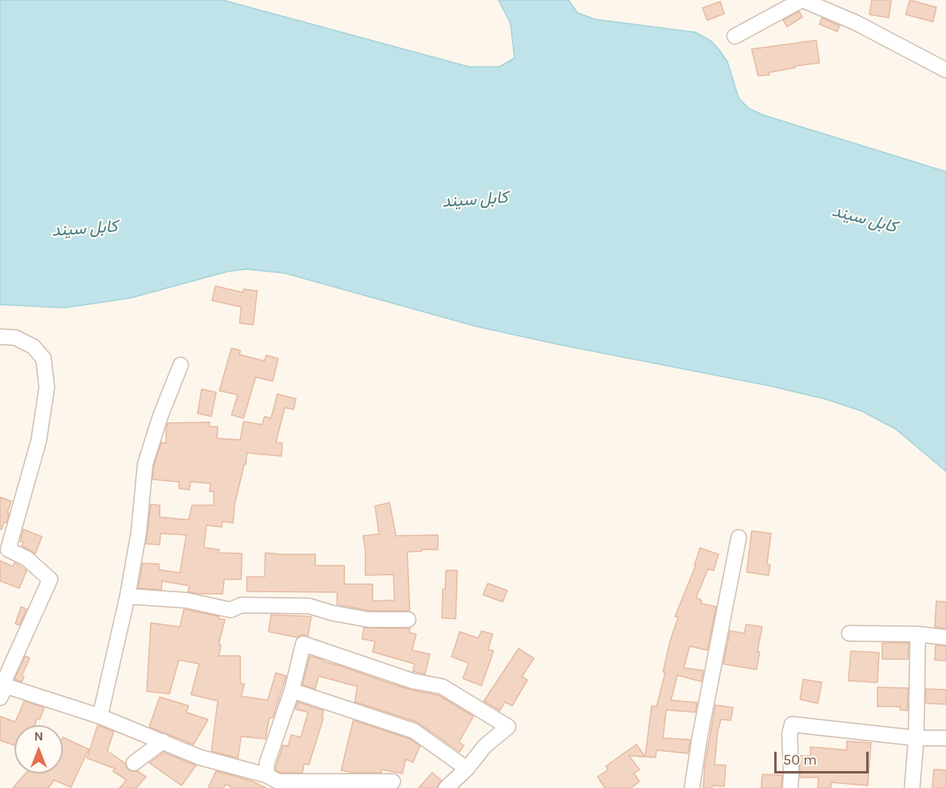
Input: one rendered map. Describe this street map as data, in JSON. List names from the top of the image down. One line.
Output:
{"water":["کابل سيند"],"scale_bar":"50 m","north":"top"}
